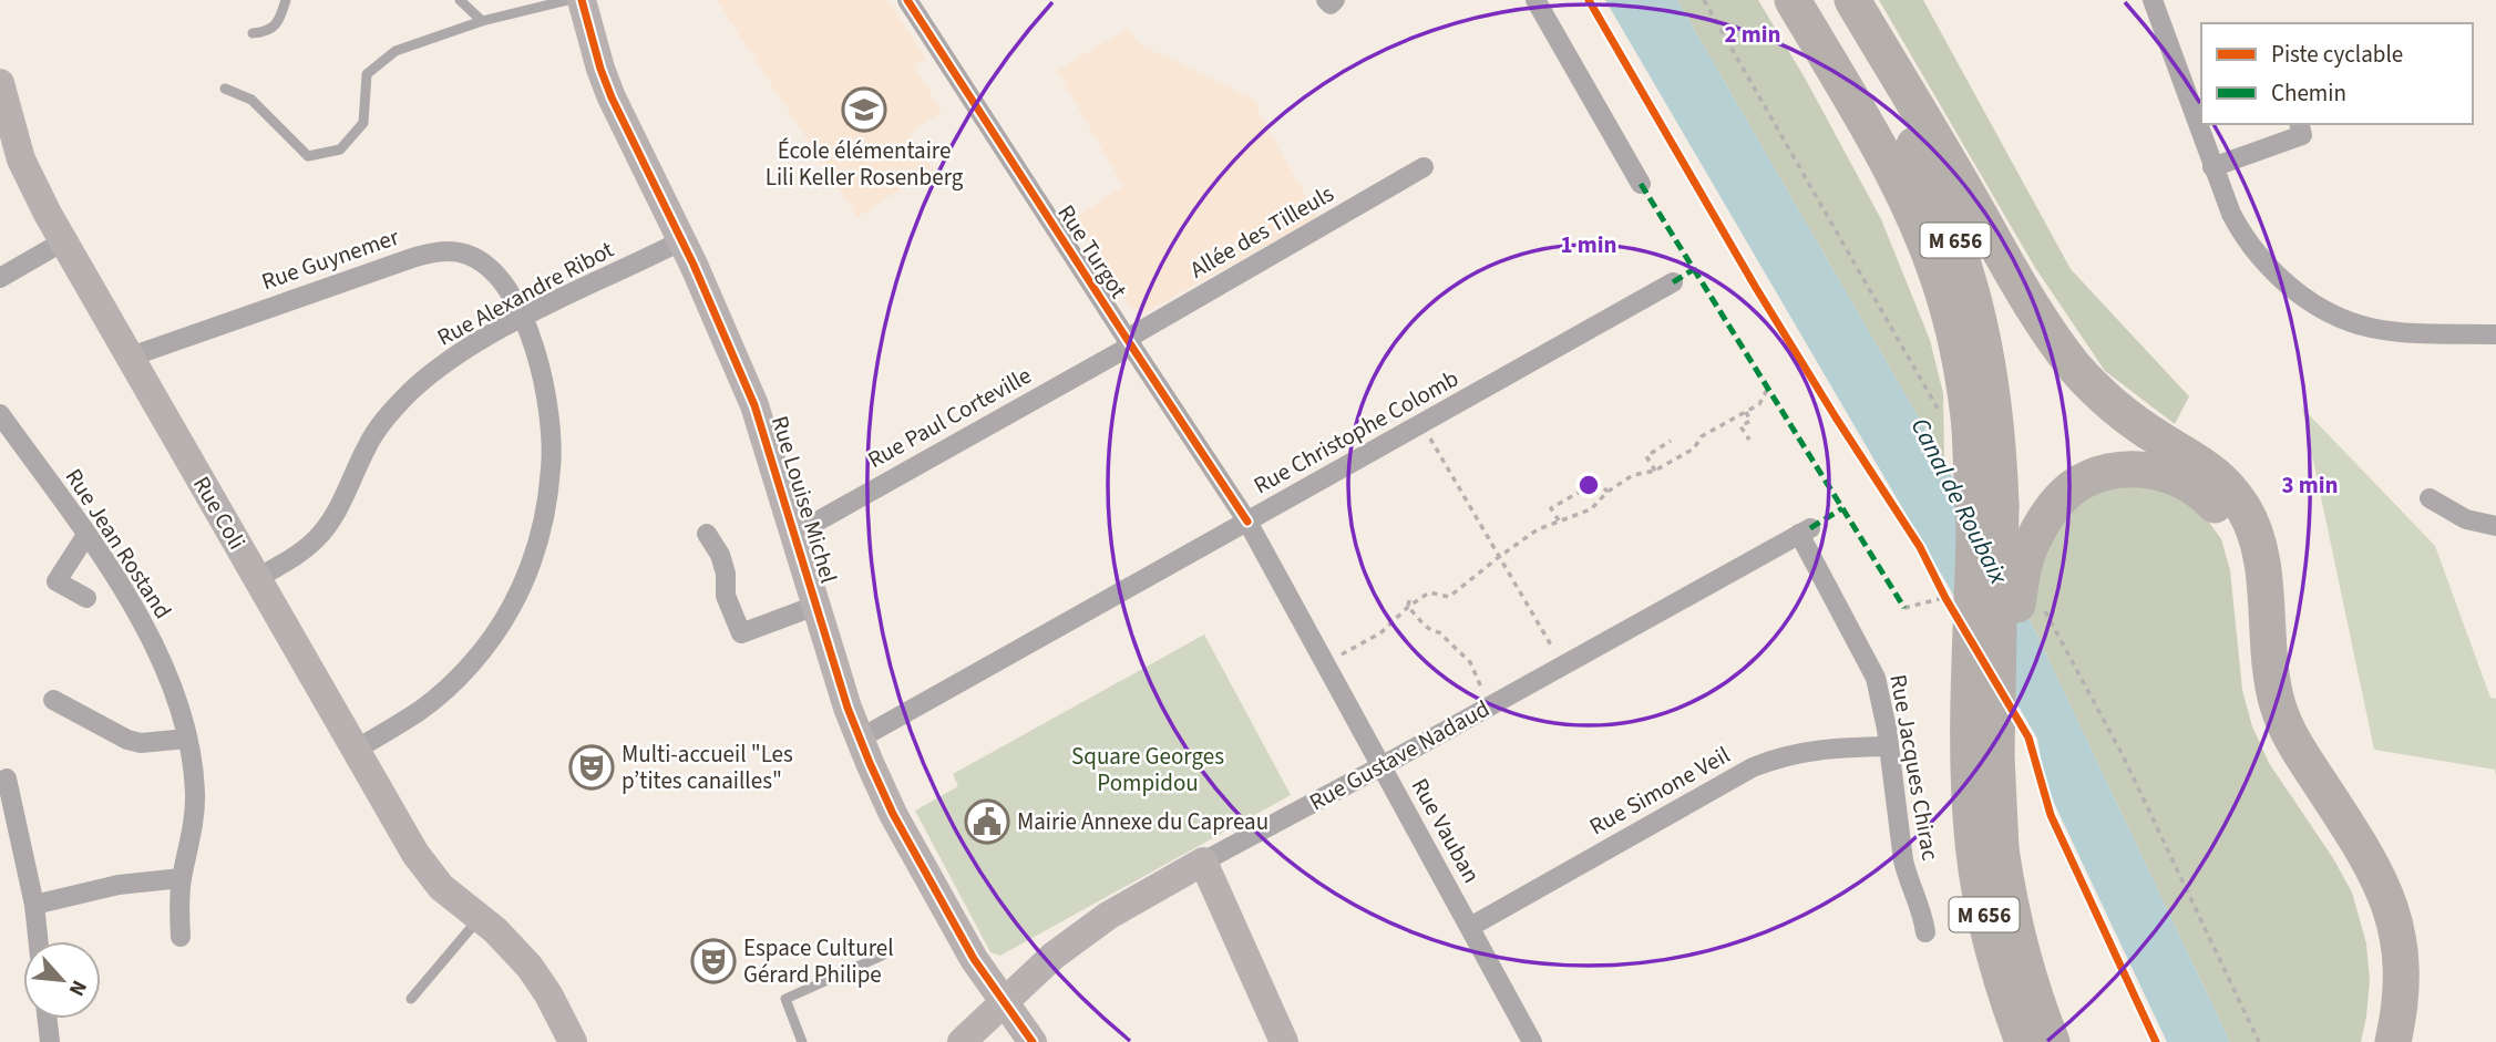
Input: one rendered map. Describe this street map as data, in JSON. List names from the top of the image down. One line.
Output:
{"streets":{"highway":["M 656"],"street":["Allée des Tilleuls","Rue Turgot","Rue Guynemer","Rue Alexandre Ribot","Rue Paul Corteville","Rue Christophe Colomb","Rue Louise Michel","Rue Coli","Rue Jean Rostand","Rue Gustave Nadaud","Rue Jacques Chirac","Rue Simone Veil","Rue Vauban"]},"crossings":[["Allée des Tilleuls","Rue Turgot"],["Allée des Tilleuls","Rue Paul Corteville"],["Rue Turgot","Rue Paul Corteville"],["Rue Turgot","Rue Christophe Colomb"],["Rue Turgot","Rue Vauban"],["Rue Guynemer","Rue Alexandre Ribot"],["Rue Guynemer","Rue Coli"],["Rue Alexandre Ribot","Rue Louise Michel"],["Rue Alexandre Ribot","Rue Coli"],["Rue Paul Corteville","Rue Louise Michel"],["Rue Christophe Colomb","Rue Louise Michel"],["Rue Christophe Colomb","Rue Vauban"],["Rue Louise Michel","Rue Gustave Nadaud"],["Rue Gustave Nadaud","Rue Jacques Chirac"],["Rue Gustave Nadaud","Rue Vauban"],["Rue Jacques Chirac","Rue Simone Veil"],["Rue Simone Veil","Rue Vauban"]],"water":["Canal de Roubaix"],"parks":["Square Georges Pompidou"],"places":{"school or university":["École élémentaire Lili Keller Rosenberg"],"theatre":["Multi-accueil \"Les p’tites canailles\"","Espace Culturel Gérard Philipe"],"public building":["Mairie Annexe du Capreau"]},"legend":["Piste cyclable","Chemin"],"north":"bottom right","rings":["2 min","1 min","3 min"]}
